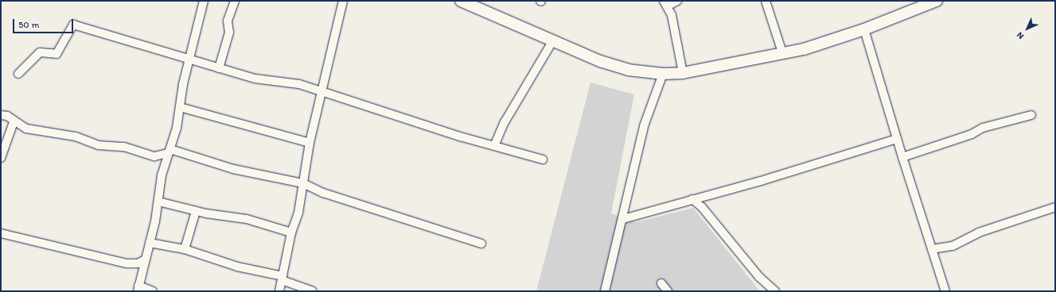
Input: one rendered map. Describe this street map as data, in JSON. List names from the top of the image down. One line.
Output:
{"scale_bar":"50 m","north":"bottom left"}
